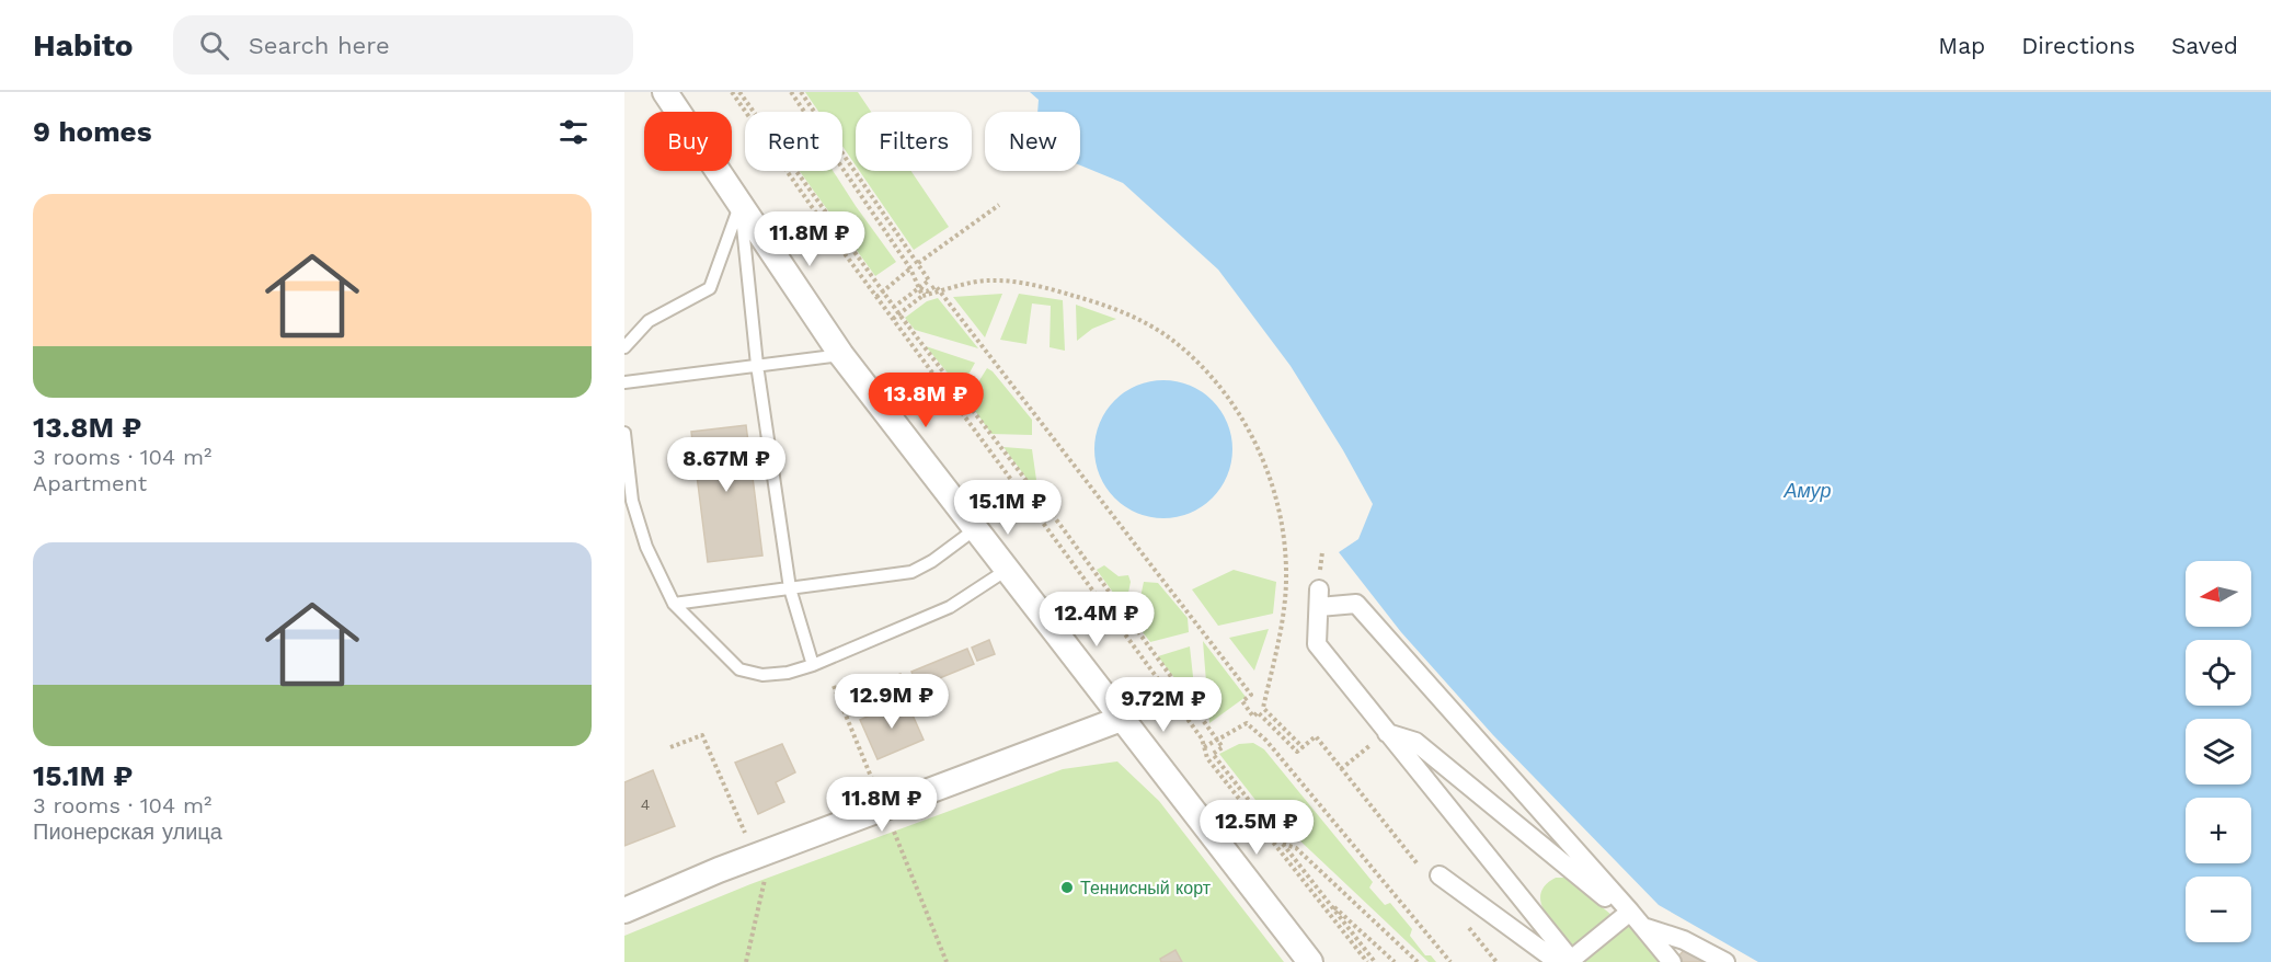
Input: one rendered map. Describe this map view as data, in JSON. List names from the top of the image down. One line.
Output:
{"water":["Амур"],"places":["Теннисный корт"],"house_numbers":["4"],"north":"left","page":{"header":"Habito","search":"Search here","nav":["Map","Directions","Saved"],"heading":"9 homes","chip":["Buy","Rent","Filters","New"],"list":[{"name":"13.8M ₽","note":"3 rooms · 104 m² · Apartment"},{"name":"15.1M ₽","note":"3 rooms · 104 m² · Пионерская улица"}],"price":["11.8M ₽","13.8M ₽","8.67M ₽","15.1M ₽","12.4M ₽","12.9M ₽","9.72M ₽","11.8M ₽","12.5M ₽"],"map_buttons":["+","−"]}}
